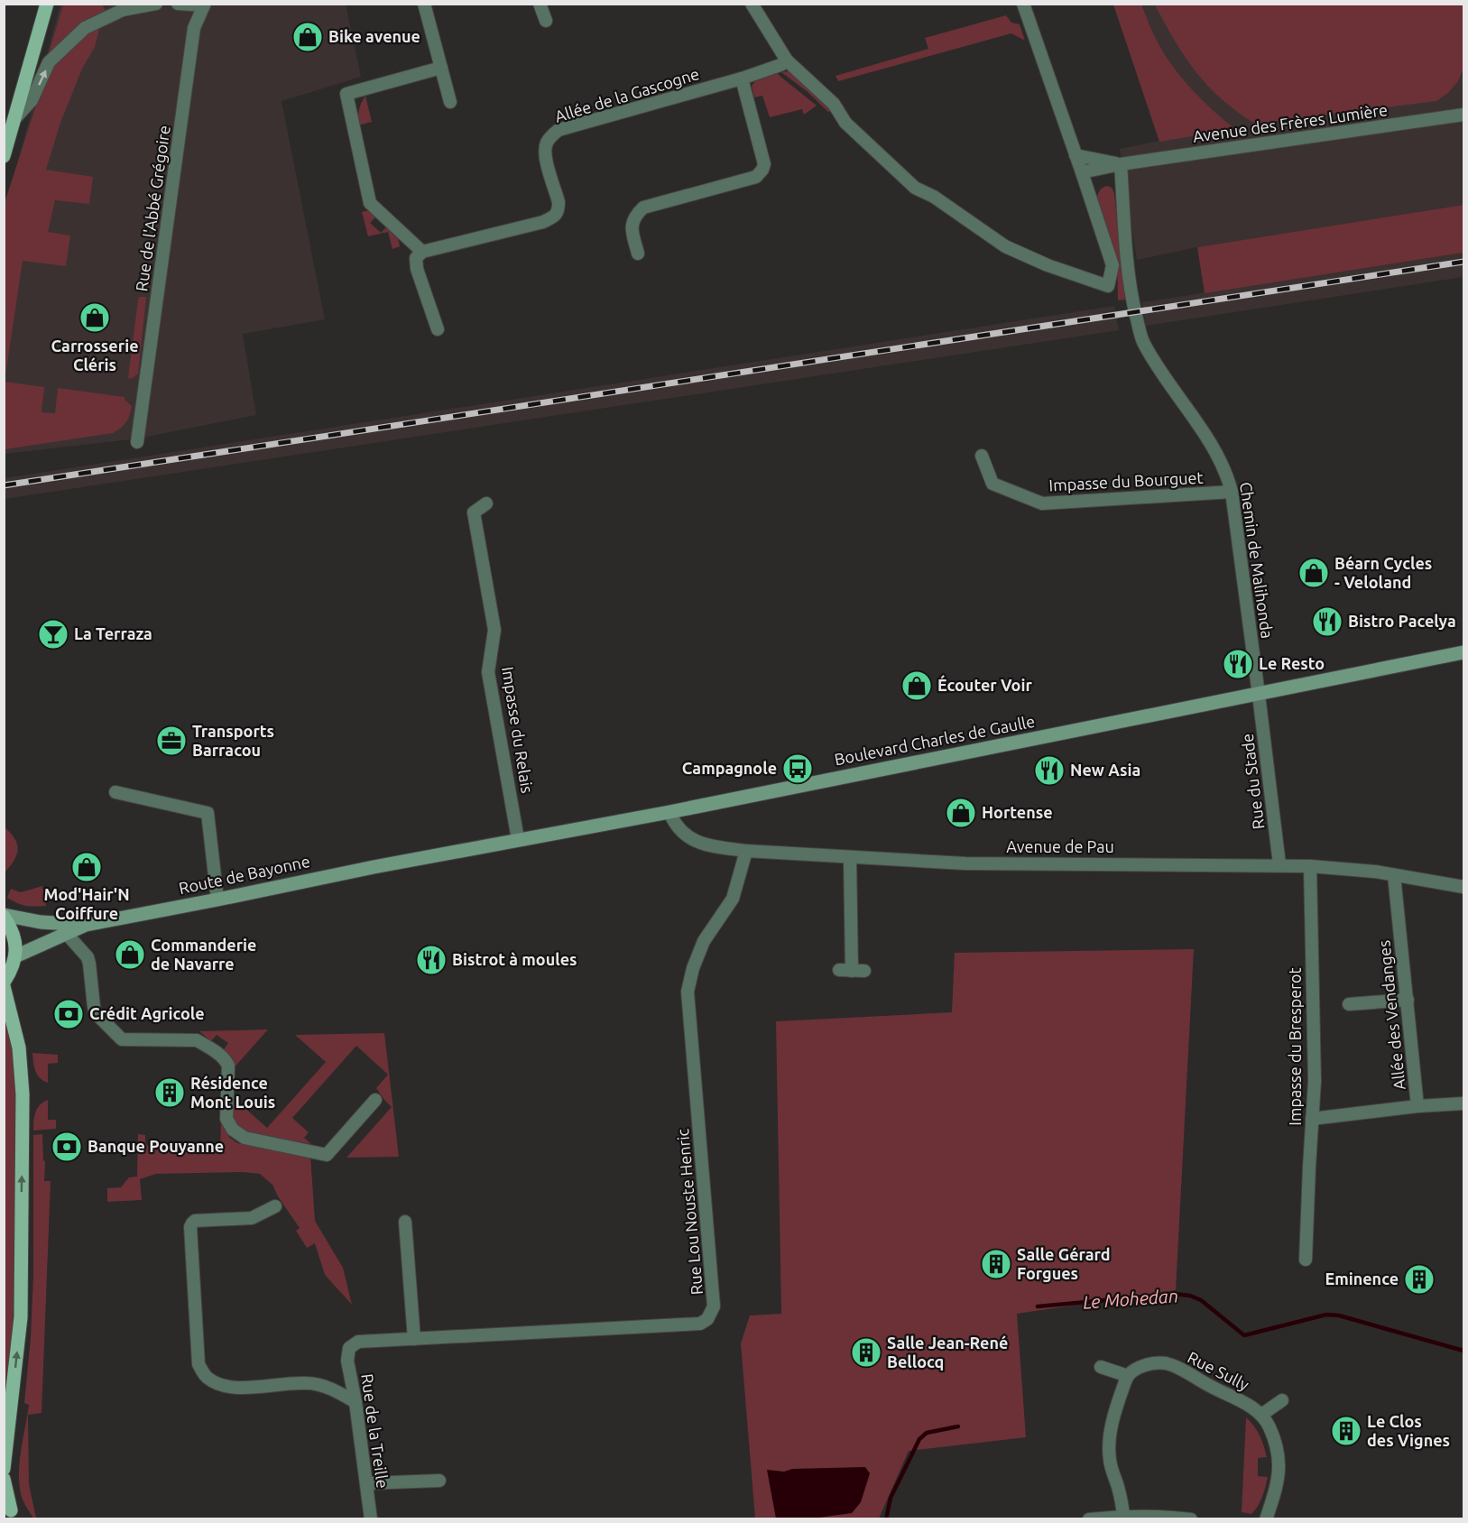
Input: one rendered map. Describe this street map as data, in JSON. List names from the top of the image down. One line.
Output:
{"streets":{"main road":["Boulevard Charles de Gaulle","Route de Bayonne"],"street":["Allée de la Gascogne","Avenue des Frères Lumière","Rue de l'Abbé Grégoire","Impasse du Bourguet","Chemin de Malihonda","Impasse du Relais","Rue du Stade","Avenue de Pau","Allée des Vendanges","Impasse du Bresperot","Rue Lou Nouste Henric","Rue Sully","Rue de la Treille"]},"crossings":[["Avenue des Frères Lumière","Chemin de Malihonda"],["Impasse du Bourguet","Chemin de Malihonda"],["Chemin de Malihonda","Boulevard Charles de Gaulle"],["Chemin de Malihonda","Rue du Stade"],["Impasse du Relais","Boulevard Charles de Gaulle"],["Boulevard Charles de Gaulle","Rue du Stade"],["Boulevard Charles de Gaulle","Avenue de Pau"],["Boulevard Charles de Gaulle","Route de Bayonne"],["Rue du Stade","Avenue de Pau"],["Avenue de Pau","Allée des Vendanges"],["Avenue de Pau","Impasse du Bresperot"],["Avenue de Pau","Rue Lou Nouste Henric"],["Rue Lou Nouste Henric","Rue de la Treille"]],"water":["Le Mohedan"],"places":{"shop":["Bike avenue","Carrosserie Cléris","Béarn Cycles - Veloland","Écouter Voir","Hortense","Mod'Hair'N Coiffure","Commanderie de Navarre"],"restaurant":["Bistro Pacelya","Le Resto","New Asia","Bistrot à moules"],"bar":["La Terraza"],"office":["Transports Barracou"],"bus stop":["Campagnole"],"bank":["Crédit Agricole","Banque Pouyanne"],"building":["Résidence Mont Louis","Salle Gérard Forgues","Eminence","Salle Jean-René Bellocq","Le Clos des Vignes"]}}
